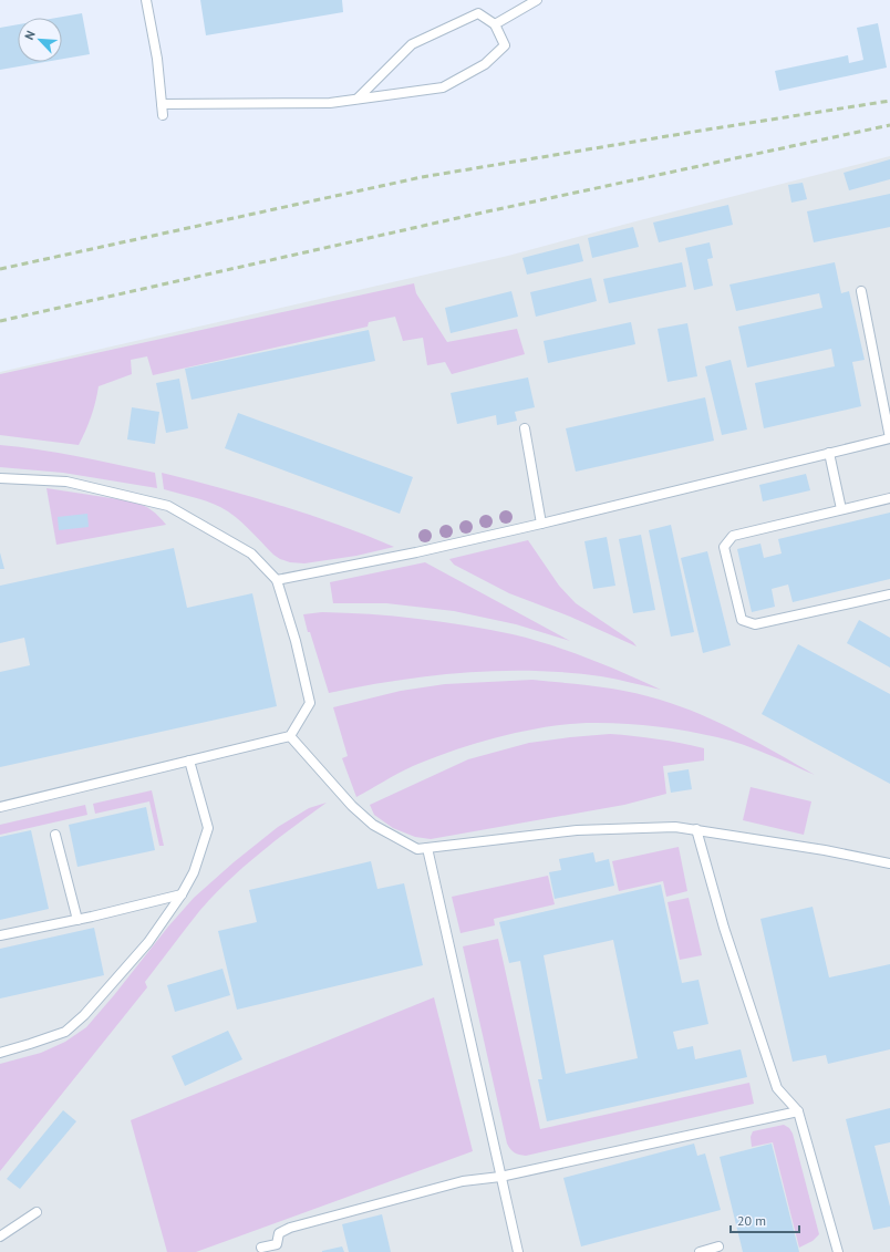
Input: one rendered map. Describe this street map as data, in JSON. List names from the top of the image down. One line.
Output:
{"scale_bar":"20 m","north":"top left"}
